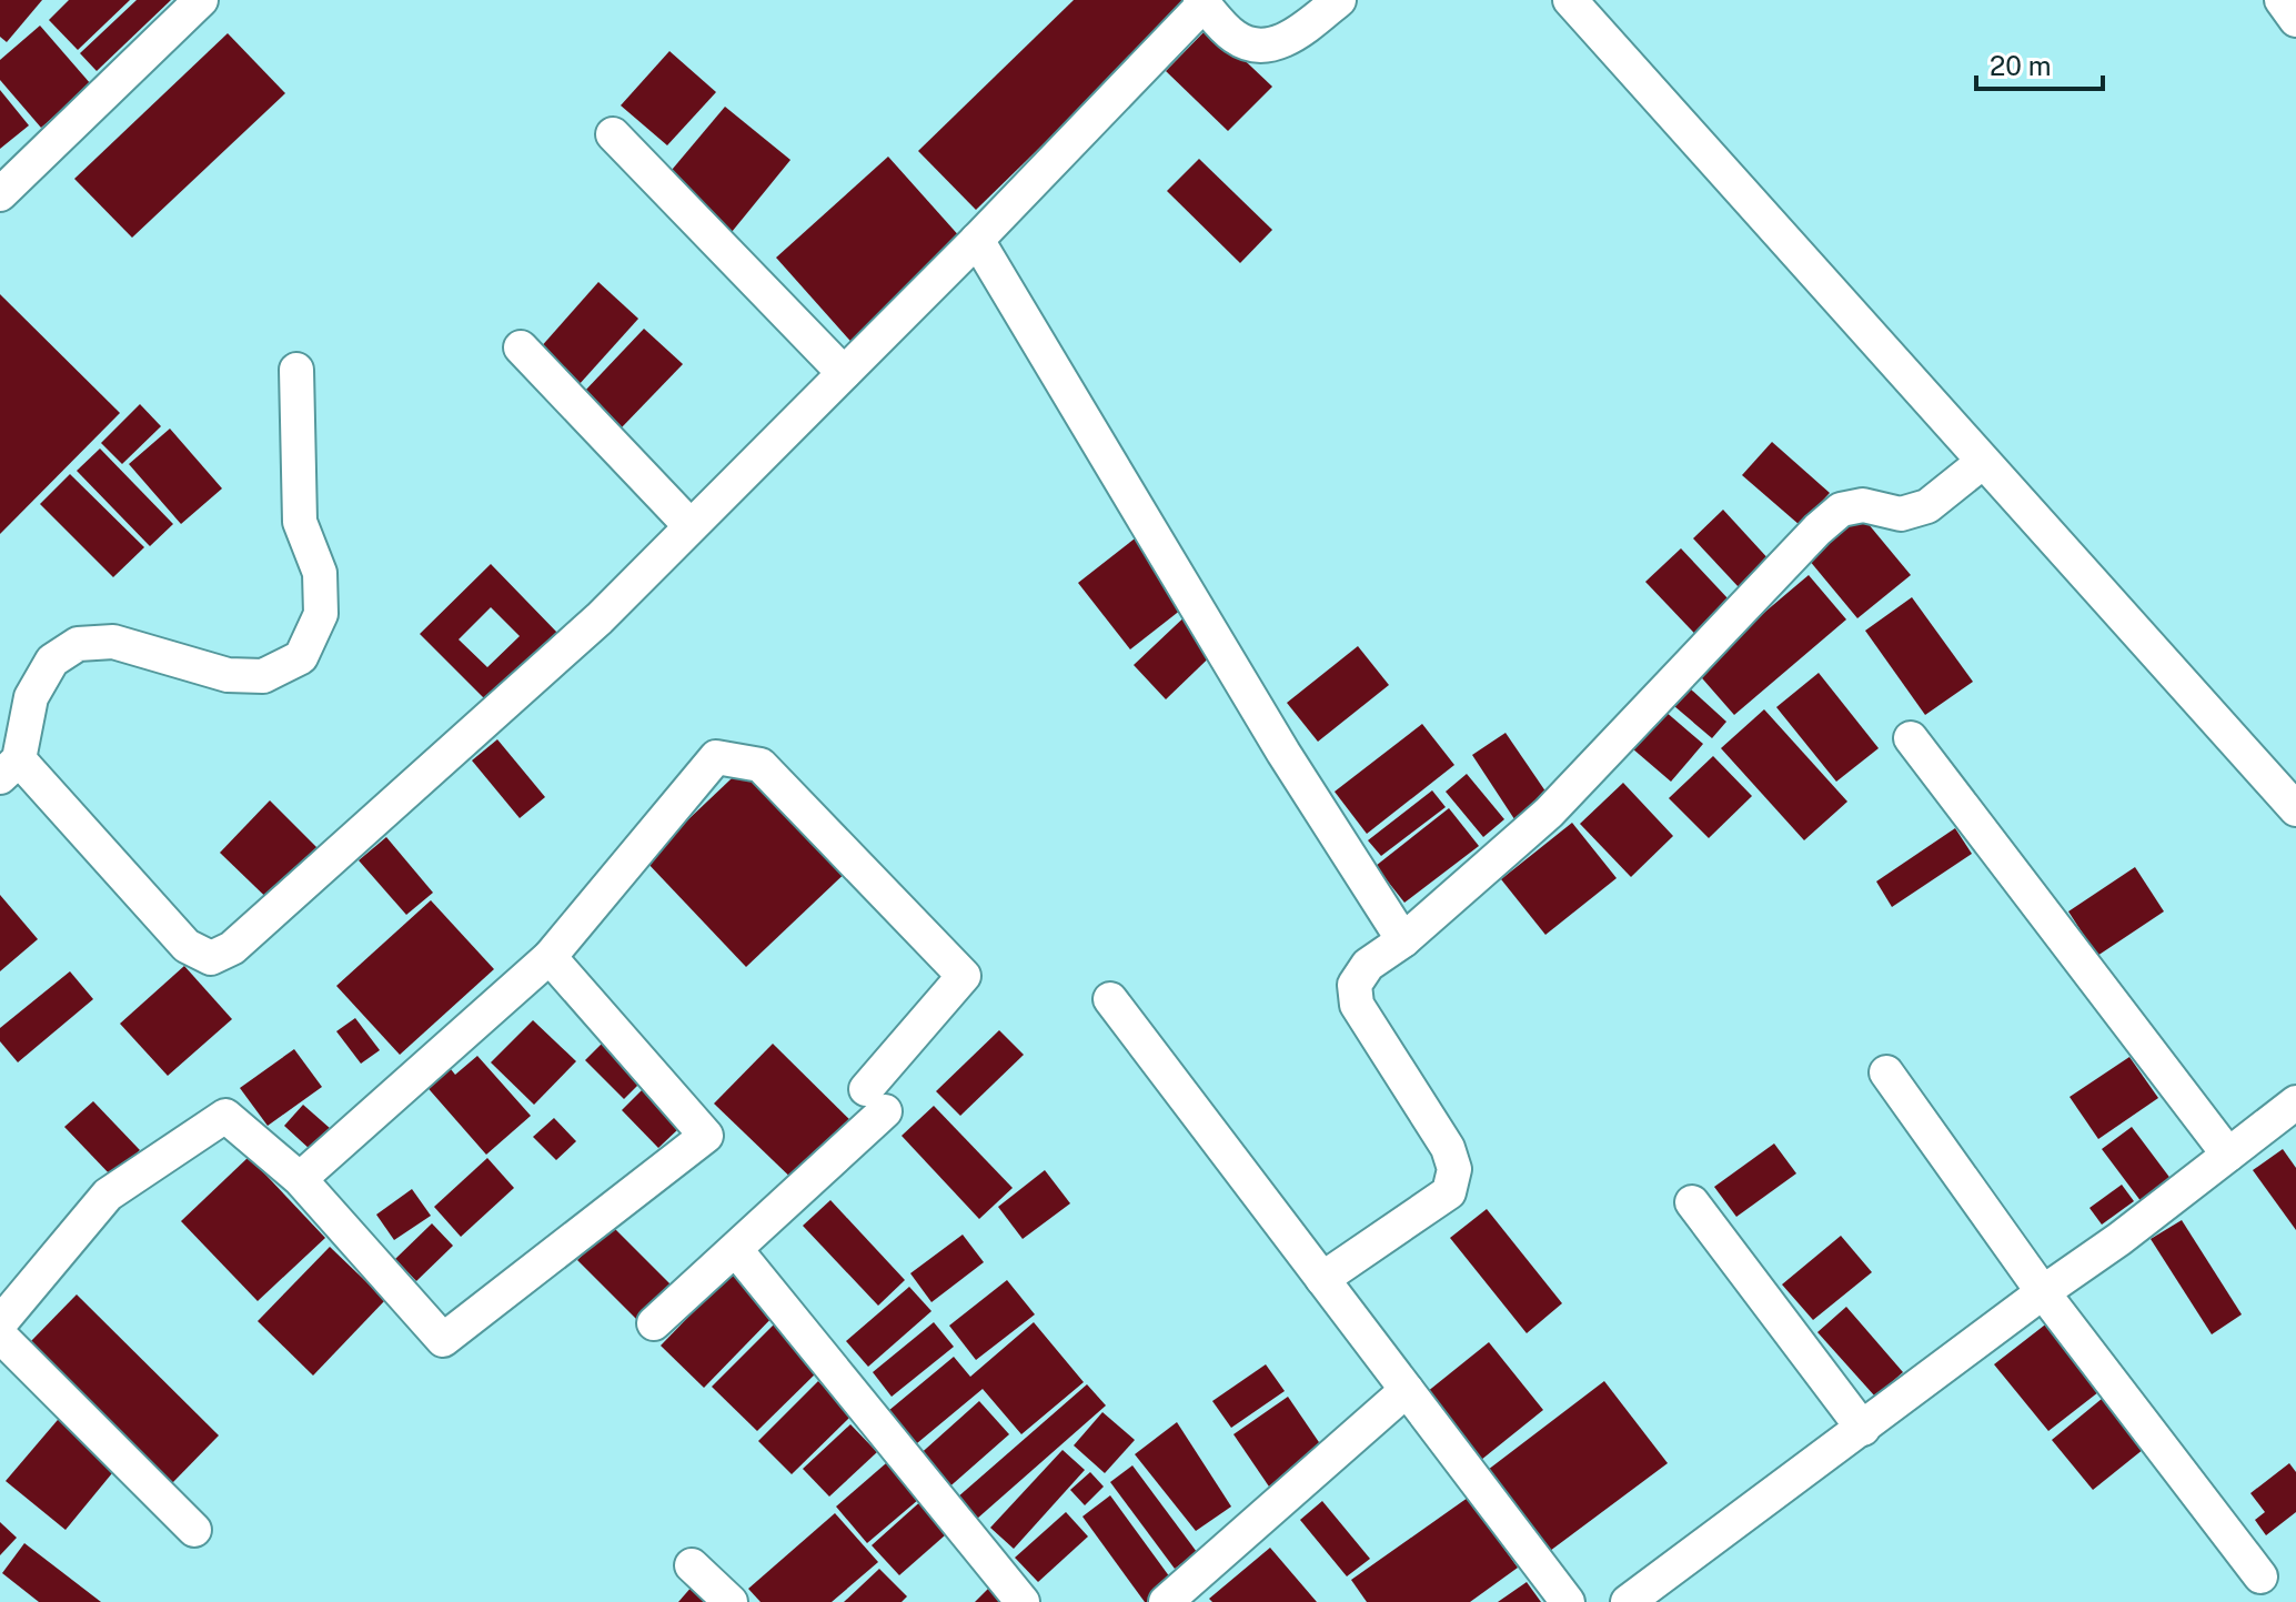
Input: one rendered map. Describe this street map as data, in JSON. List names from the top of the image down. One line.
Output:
{"scale_bar":"20 m"}
